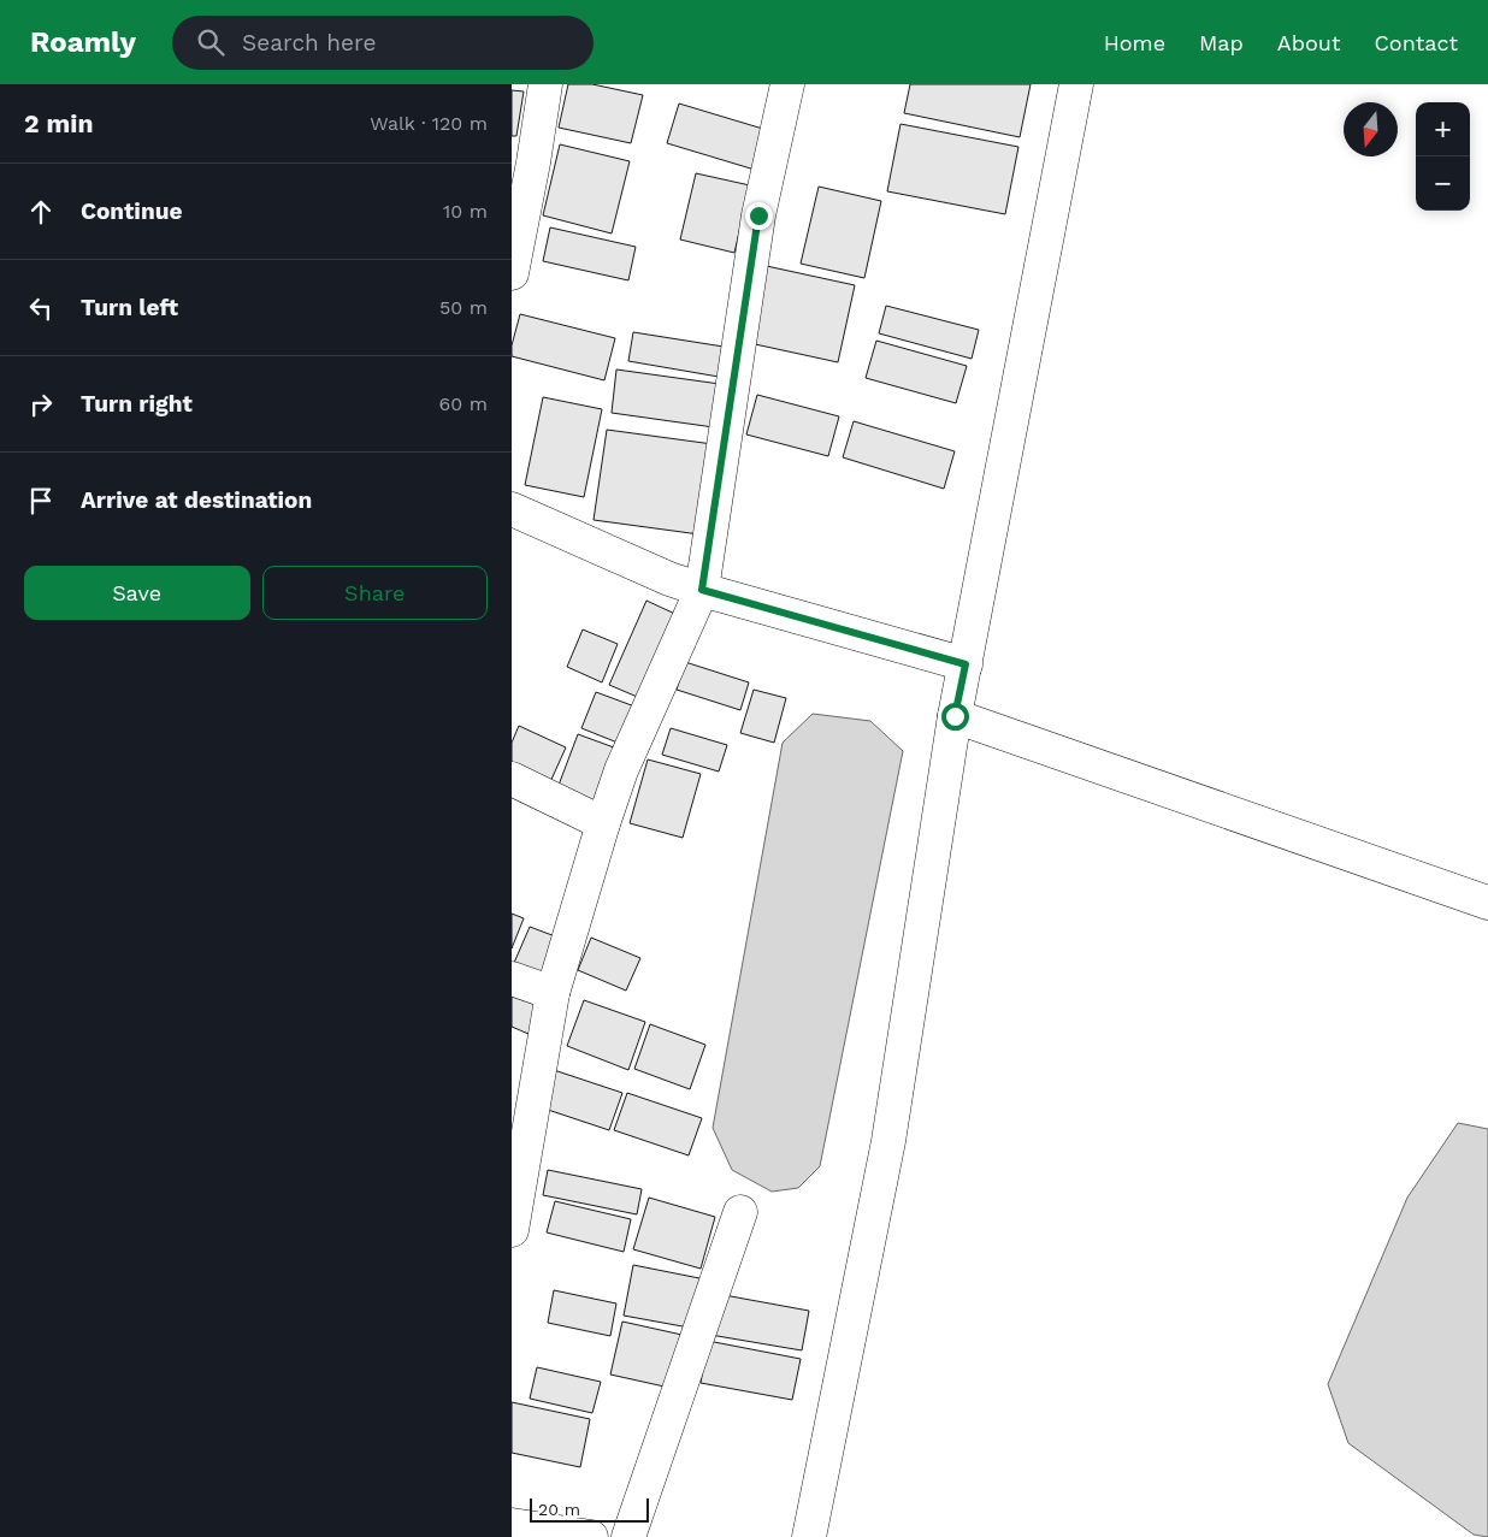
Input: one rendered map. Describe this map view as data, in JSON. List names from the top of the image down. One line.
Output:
{"scale_bar":"20 m","north":"bottom","page":{"header":"Roamly","search":"Search here","nav":["Home","Map","About","Contact"],"heading":["2 min","Walk · 120 m"],"map_buttons":["+","−"],"list":[["Continue","10 m"],["Turn left","50 m"],["Turn right","60 m"],"Arrive at destination"],"buttons":["Save","Share"],"scale":"20 m"}}
